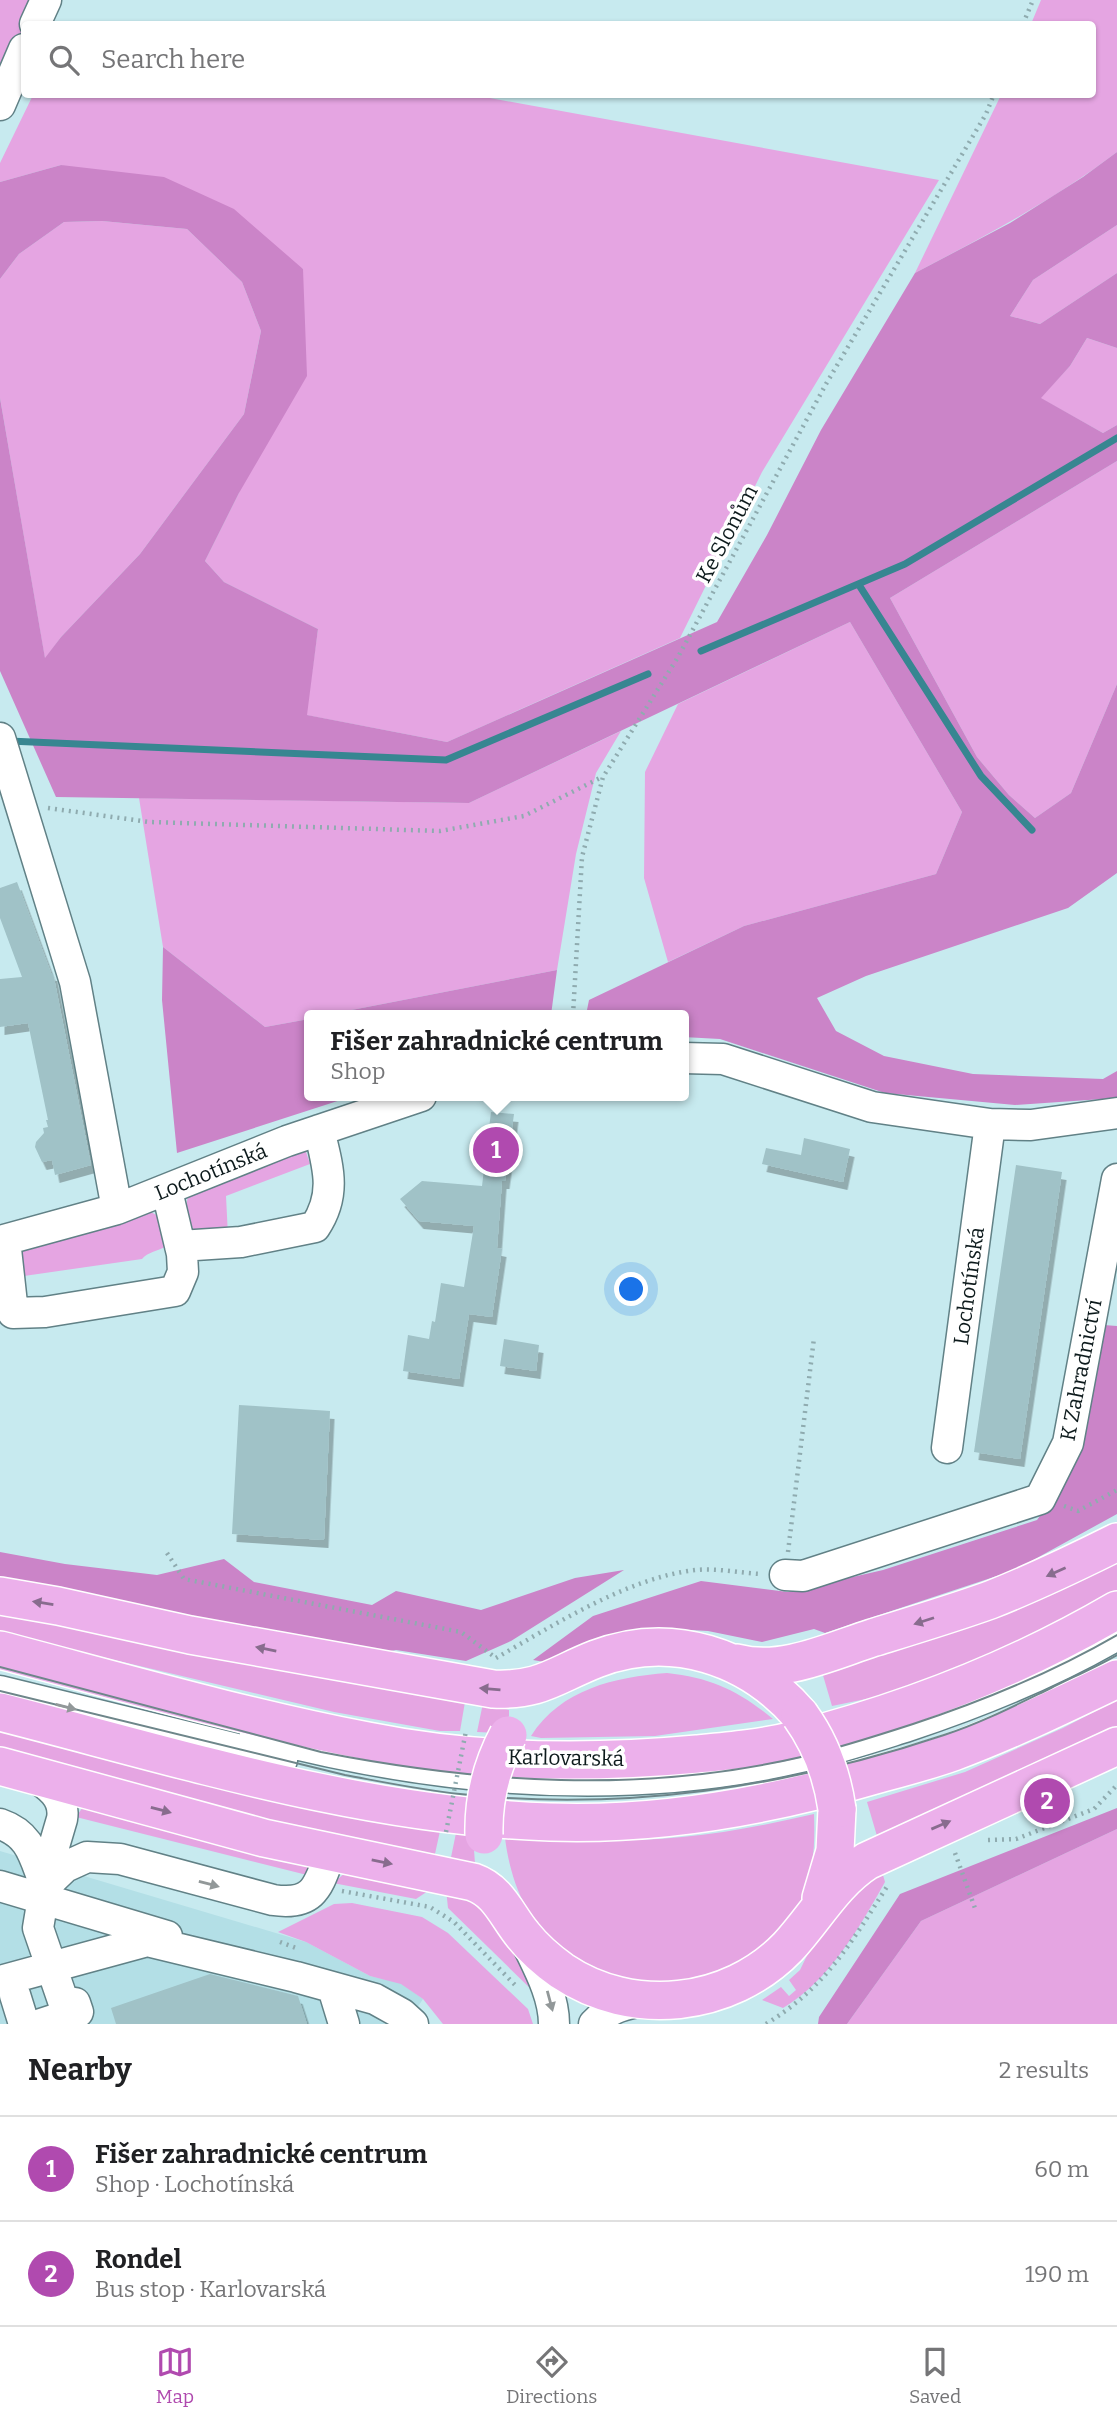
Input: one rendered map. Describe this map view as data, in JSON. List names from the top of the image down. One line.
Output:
{"streets":{"main road":["Karlovarská"],"street":["Lochotínská","K Zahradnictví"],"path":["Ke Slonům"]},"page":{"search":"Search here","popup":["Fišer zahradnické centrum","Shop"],"pins":["1","2"],"heading":["Nearby","2 results"],"list":[{"mark":"1","name":"Fišer zahradnické centrum","note":"Shop · Lochotínská","value":"60 m"},{"mark":"2","name":"Rondel","note":"Bus stop · Karlovarská","value":"190 m"}],"nav":["Map","Directions","Saved"]}}
